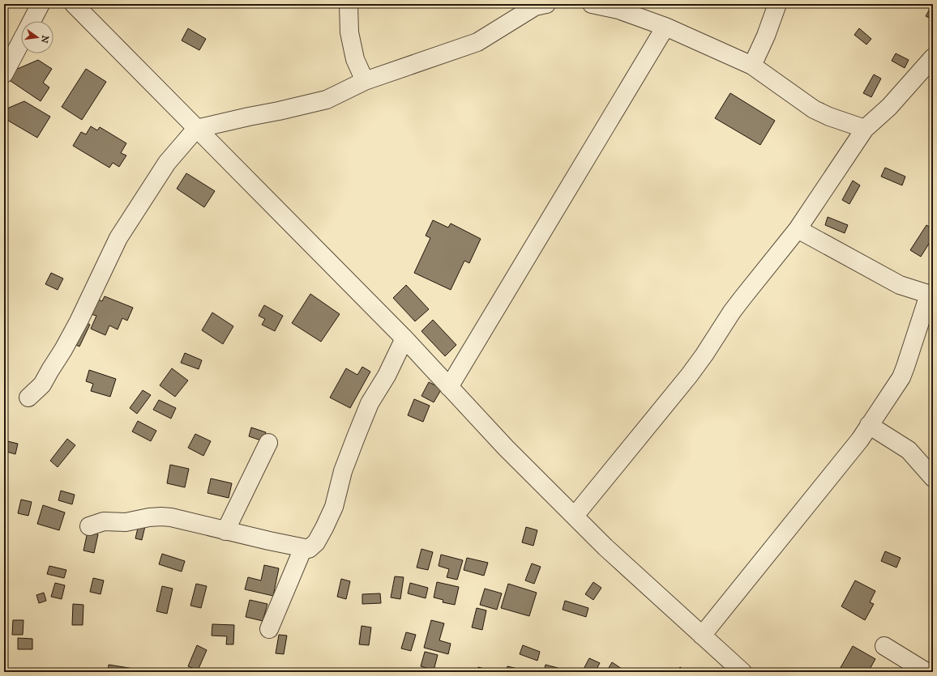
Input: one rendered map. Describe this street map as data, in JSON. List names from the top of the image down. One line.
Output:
{"north":"right"}
